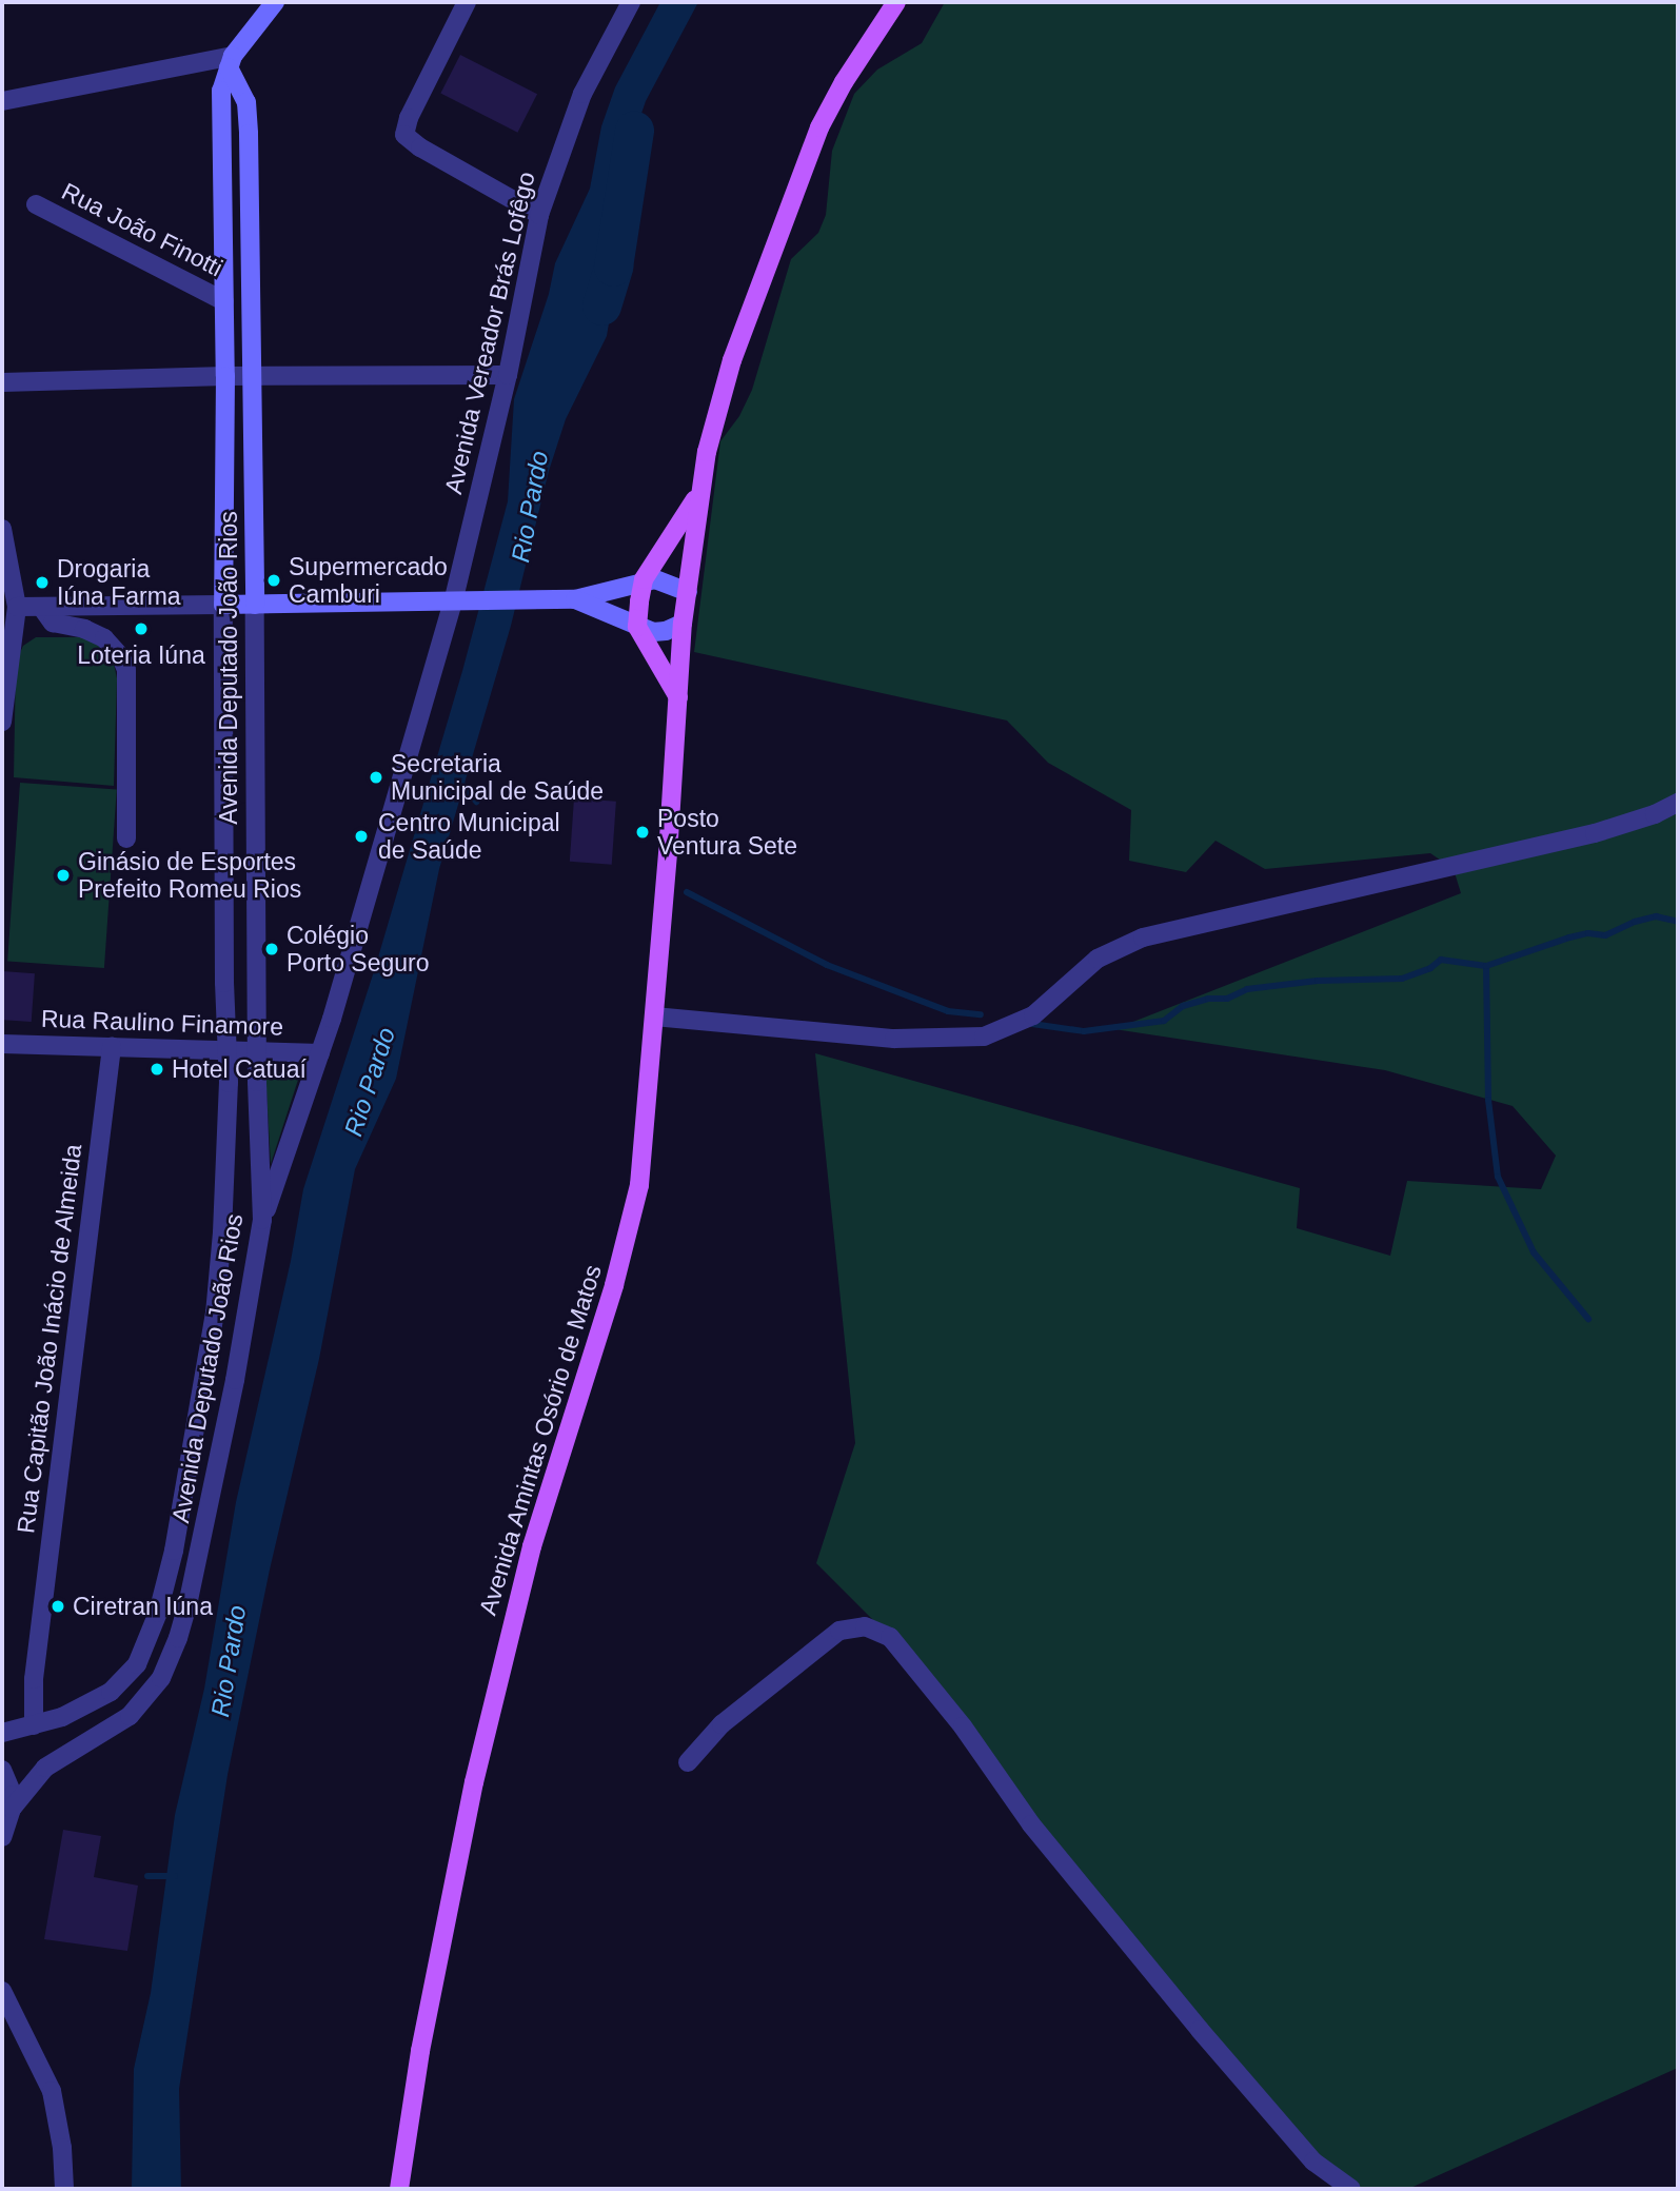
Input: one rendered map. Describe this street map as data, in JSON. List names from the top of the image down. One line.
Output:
{"streets":{"main road":["Avenida Deputado João Rios","Avenida Amintas Osório de Matos"],"street":["Rua João Finotti","Avenida Vereador Brás Lofêgo","Rua Raulino Finamore","Rua Capitão João Inácio de Almeida"]},"crossings":[["Rua João Finotti","Avenida Deputado João Rios"],["Avenida Vereador Brás Lofêgo","Avenida Deputado João Rios"],["Avenida Vereador Brás Lofêgo","Rua Raulino Finamore"],["Avenida Deputado João Rios","Rua Raulino Finamore"],["Avenida Deputado João Rios","Rua Capitão João Inácio de Almeida"],["Rua Raulino Finamore","Rua Capitão João Inácio de Almeida"]],"water":["Rio Pardo"],"places":["Supermercado Camburi","Drogaria Iúna Farma","Loteria Iúna","Secretaria Municipal de Saúde","Posto Ventura Sete","Centro Municipal de Saúde","Ginásio de Esportes Prefeito Romeu Rios","Colégio Porto Seguro","Hotel Catuaí","Ciretran Iúna"]}
